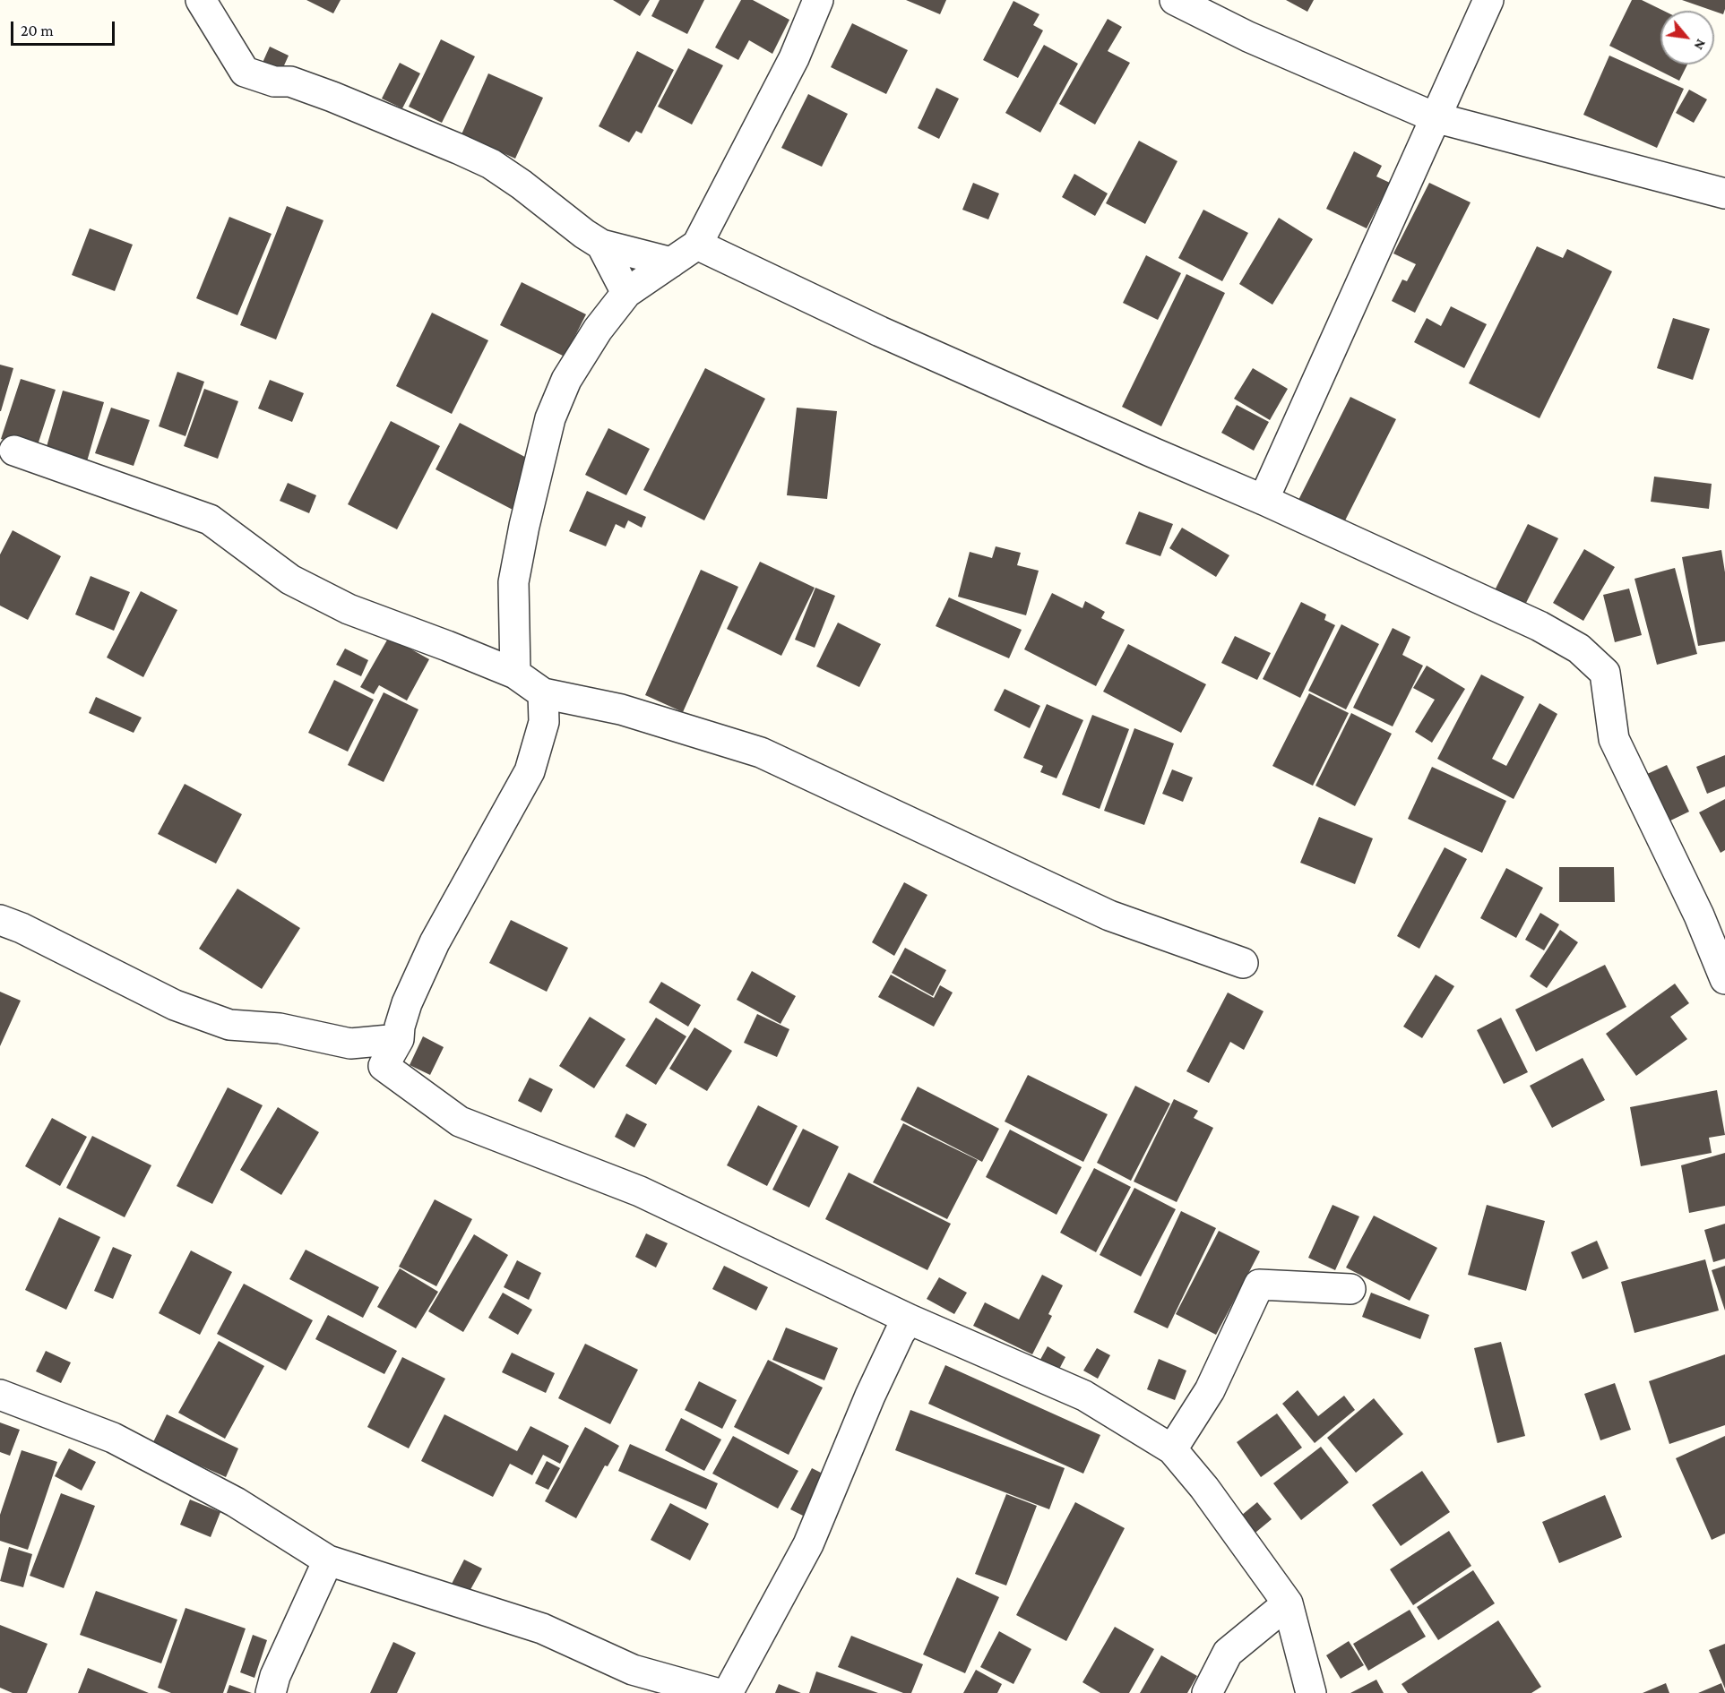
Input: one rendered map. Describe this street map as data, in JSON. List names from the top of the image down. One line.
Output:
{"scale_bar":"20 m","north":"bottom right"}
